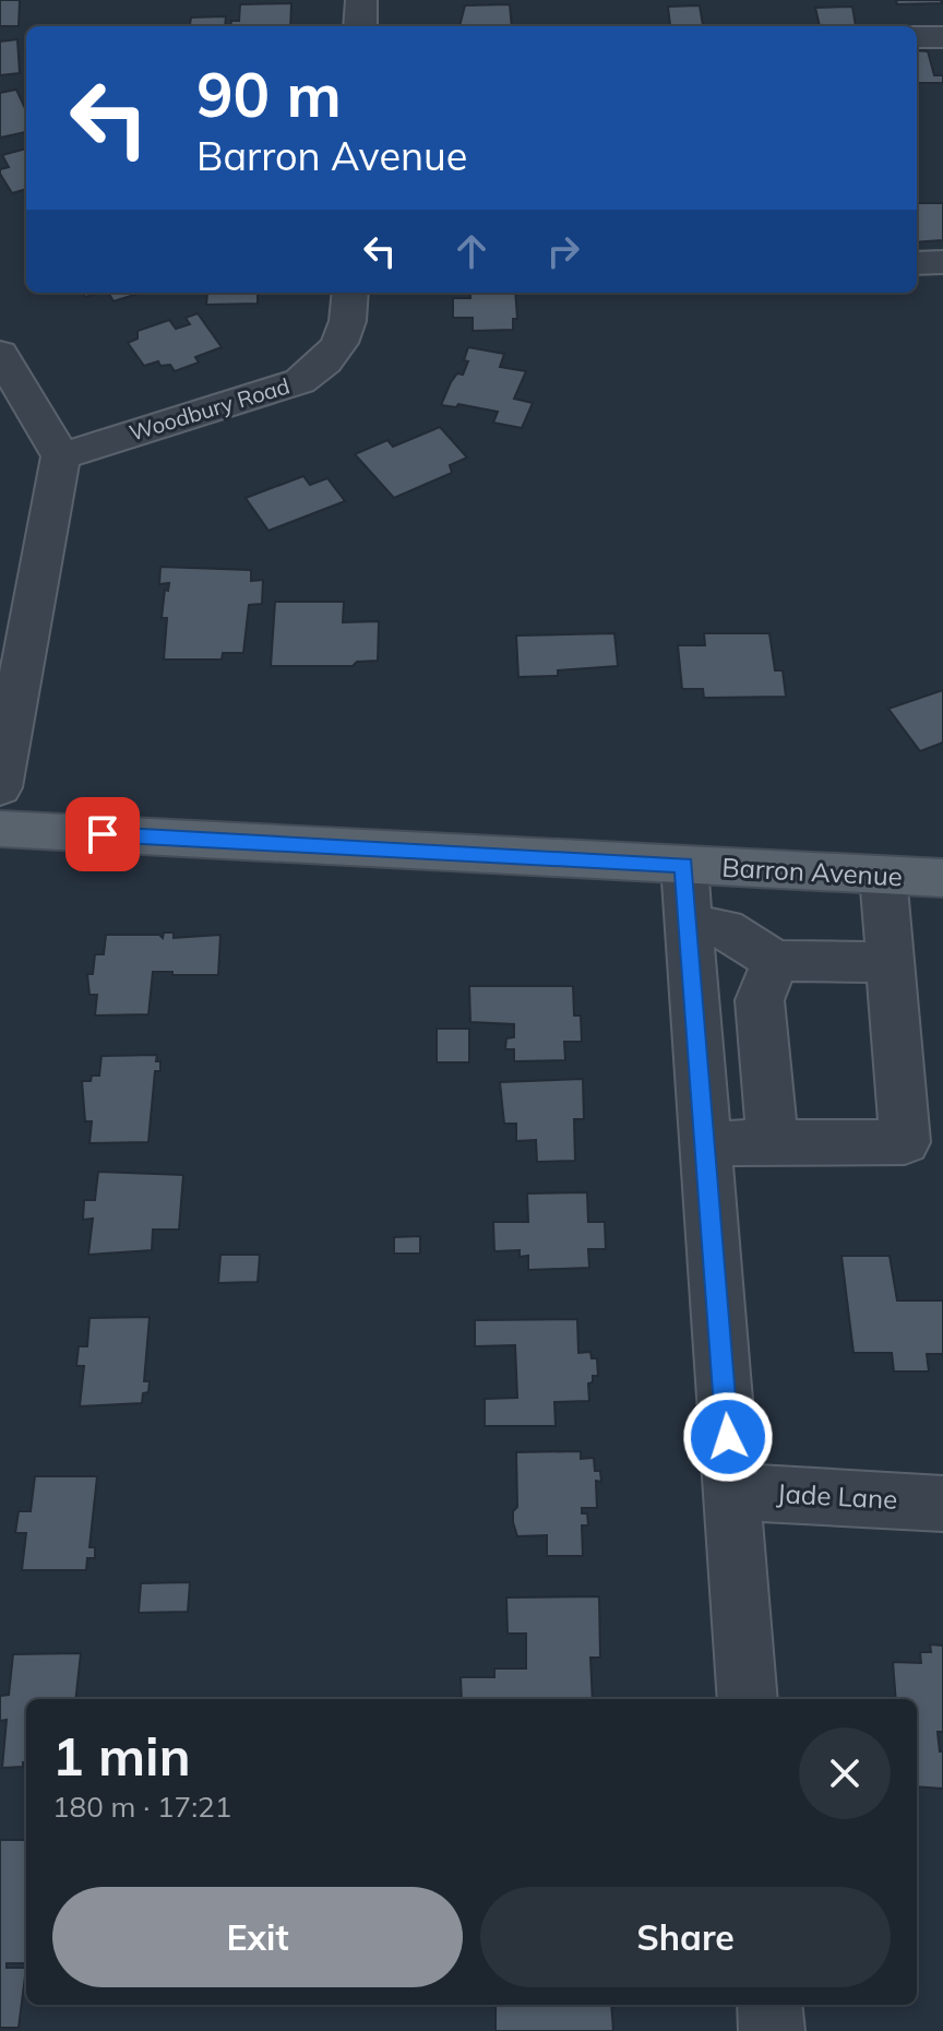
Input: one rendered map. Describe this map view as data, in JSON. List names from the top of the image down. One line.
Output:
{"streets":{"main road":["Barron Avenue"],"street":["Woodbury Road","Jade Lane"]},"page":{"turn":["90 m","Barron Avenue"],"heading":["1 min","180 m · 17:21"],"buttons":["Exit","Share"]}}
